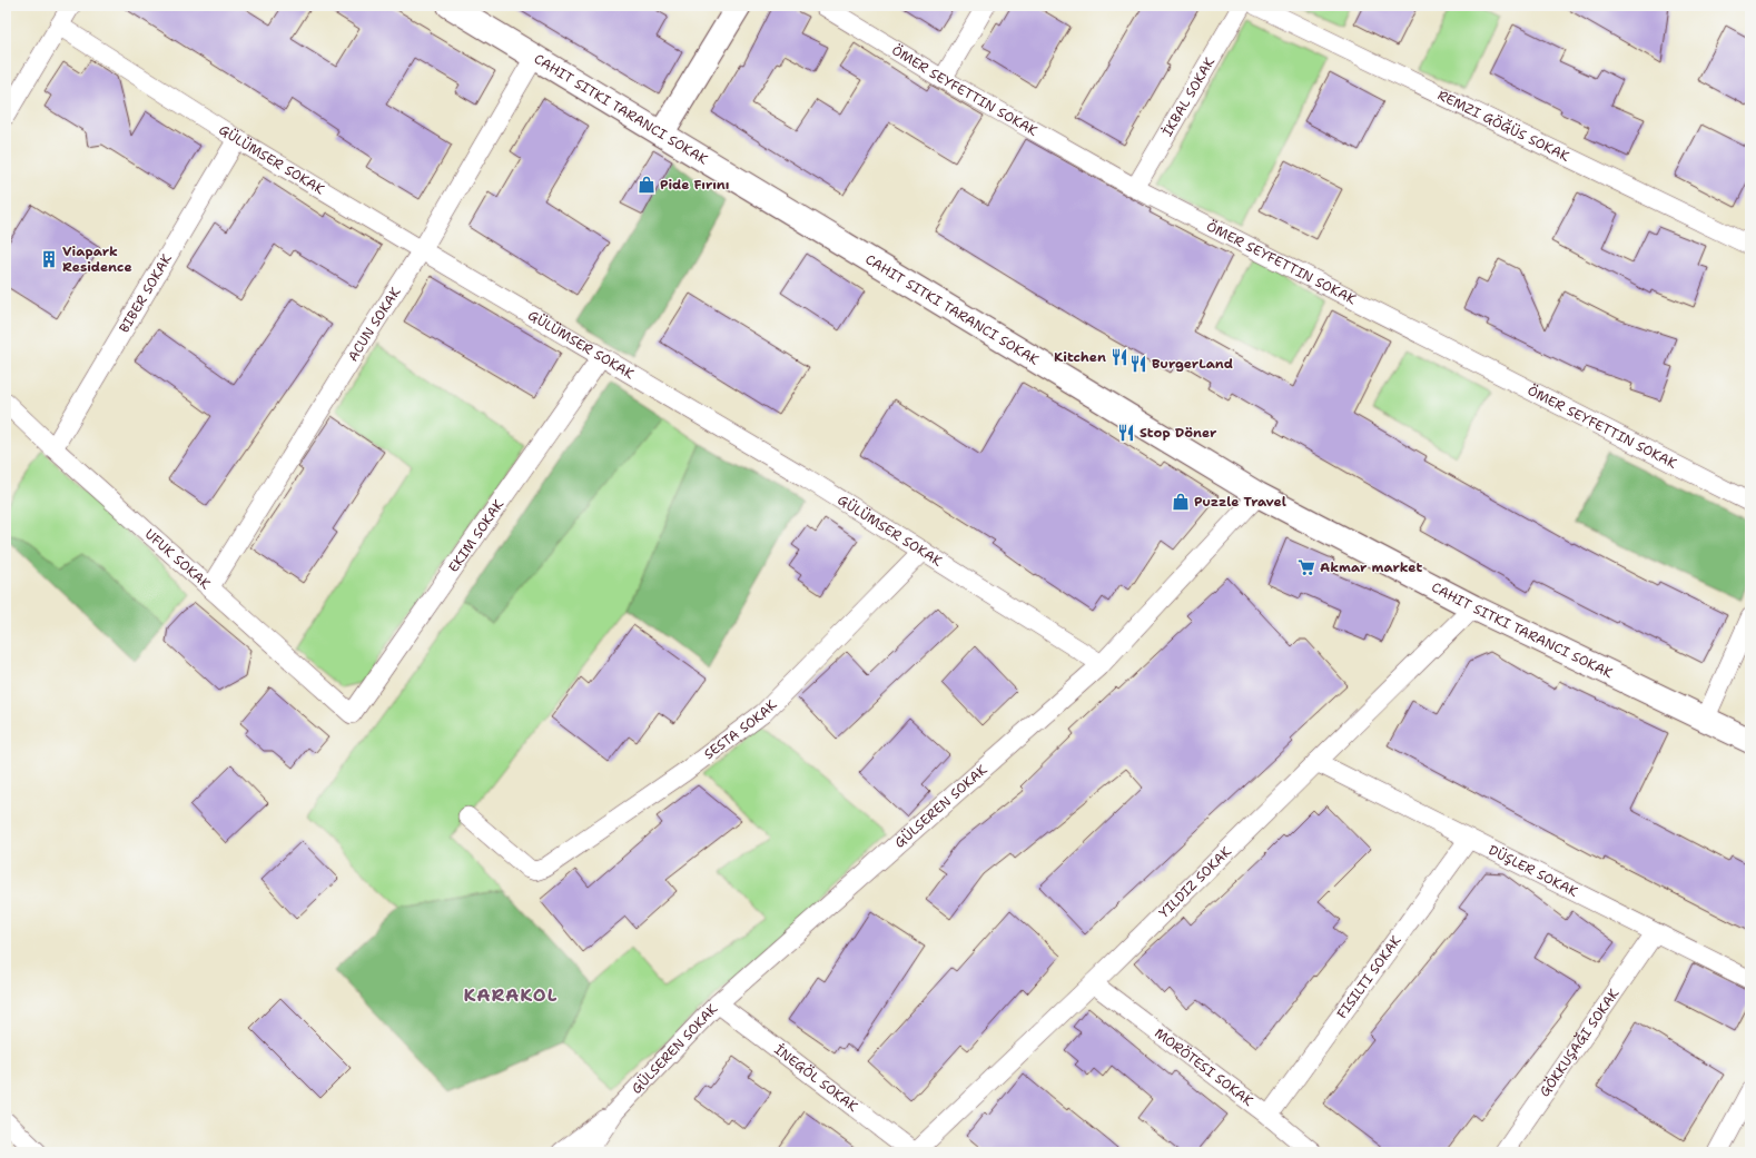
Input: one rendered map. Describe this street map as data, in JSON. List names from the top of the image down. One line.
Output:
{"streets":{"street":["ÖMER SEYFETTIN SOKAK","İKBAL SOKAK","REMZI GÖĞÜS SOKAK","GÜLÜMSER SOKAK","BIBER SOKAK","ACUN SOKAK","EKIM SOKAK","UFUK SOKAK","SESTA SOKAK","GÜLSEREN SOKAK","DÜŞLER SOKAK","MORÖTESI SOKAK","İNEGÖL SOKAK"]},"crossings":[["ÖMER SEYFETTIN SOKAK","İKBAL SOKAK"],["GÜLÜMSER SOKAK","BIBER SOKAK"],["GÜLÜMSER SOKAK","ACUN SOKAK"],["GÜLÜMSER SOKAK","EKIM SOKAK"],["GÜLÜMSER SOKAK","SESTA SOKAK"],["GÜLÜMSER SOKAK","GÜLSEREN SOKAK"],["BIBER SOKAK","UFUK SOKAK"],["ACUN SOKAK","UFUK SOKAK"],["EKIM SOKAK","UFUK SOKAK"],["GÜLSEREN SOKAK","İNEGÖL SOKAK"]],"districts":["KARAKOL"],"places":{"shop":["Pide Fırını","Puzzle Travel"],"building":["Viapark Residence"],"restaurant":["Kitchen","BurgerLand","Stop Döner"],"supermarket":["Akmar market"]}}
